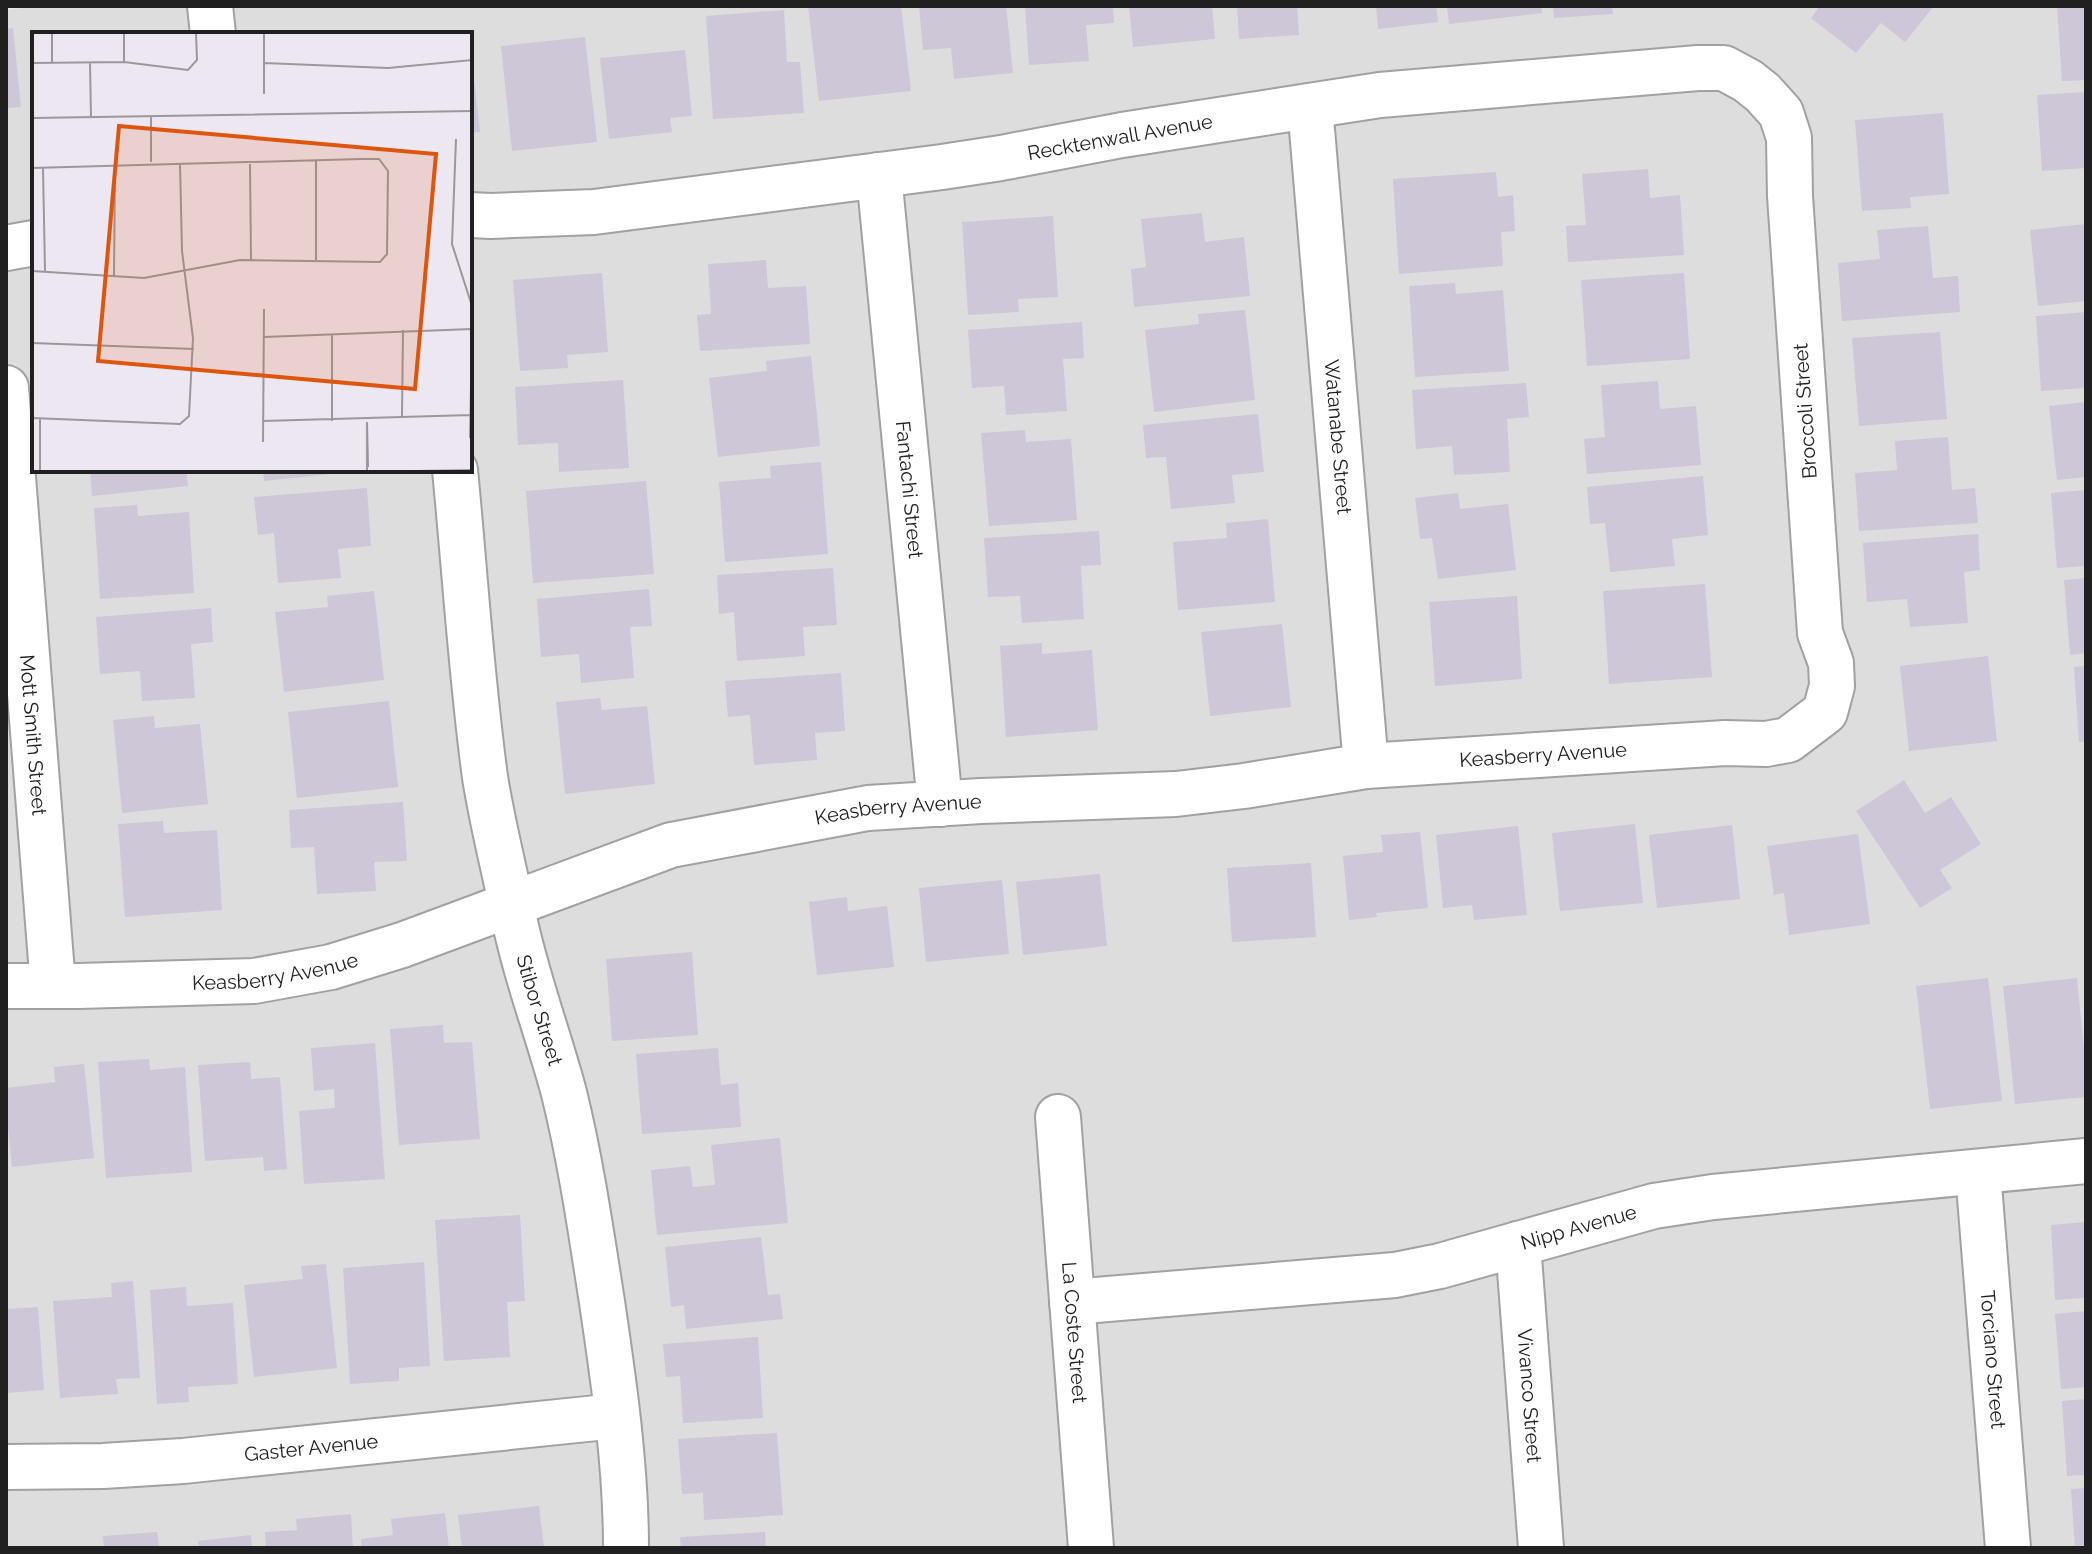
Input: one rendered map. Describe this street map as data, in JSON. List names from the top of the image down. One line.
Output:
{"streets":{"street":["Recktenwall Avenue","Broccoli Street","Watanabe Street","Fantachi Street","Mott Smith Street","Keasberry Avenue","Stibor Street","Nipp Avenue","La Coste Street","Torciano Street","Vivanco Street","Gaster Avenue"]},"crossings":[["Recktenwall Avenue","Broccoli Street"],["Recktenwall Avenue","Watanabe Street"],["Recktenwall Avenue","Fantachi Street"],["Broccoli Street","Keasberry Avenue"],["Watanabe Street","Keasberry Avenue"],["Fantachi Street","Keasberry Avenue"],["Mott Smith Street","Keasberry Avenue"],["Keasberry Avenue","Stibor Street"],["Stibor Street","Gaster Avenue"],["Nipp Avenue","La Coste Street"],["Nipp Avenue","Torciano Street"],["Nipp Avenue","Vivanco Street"]]}
